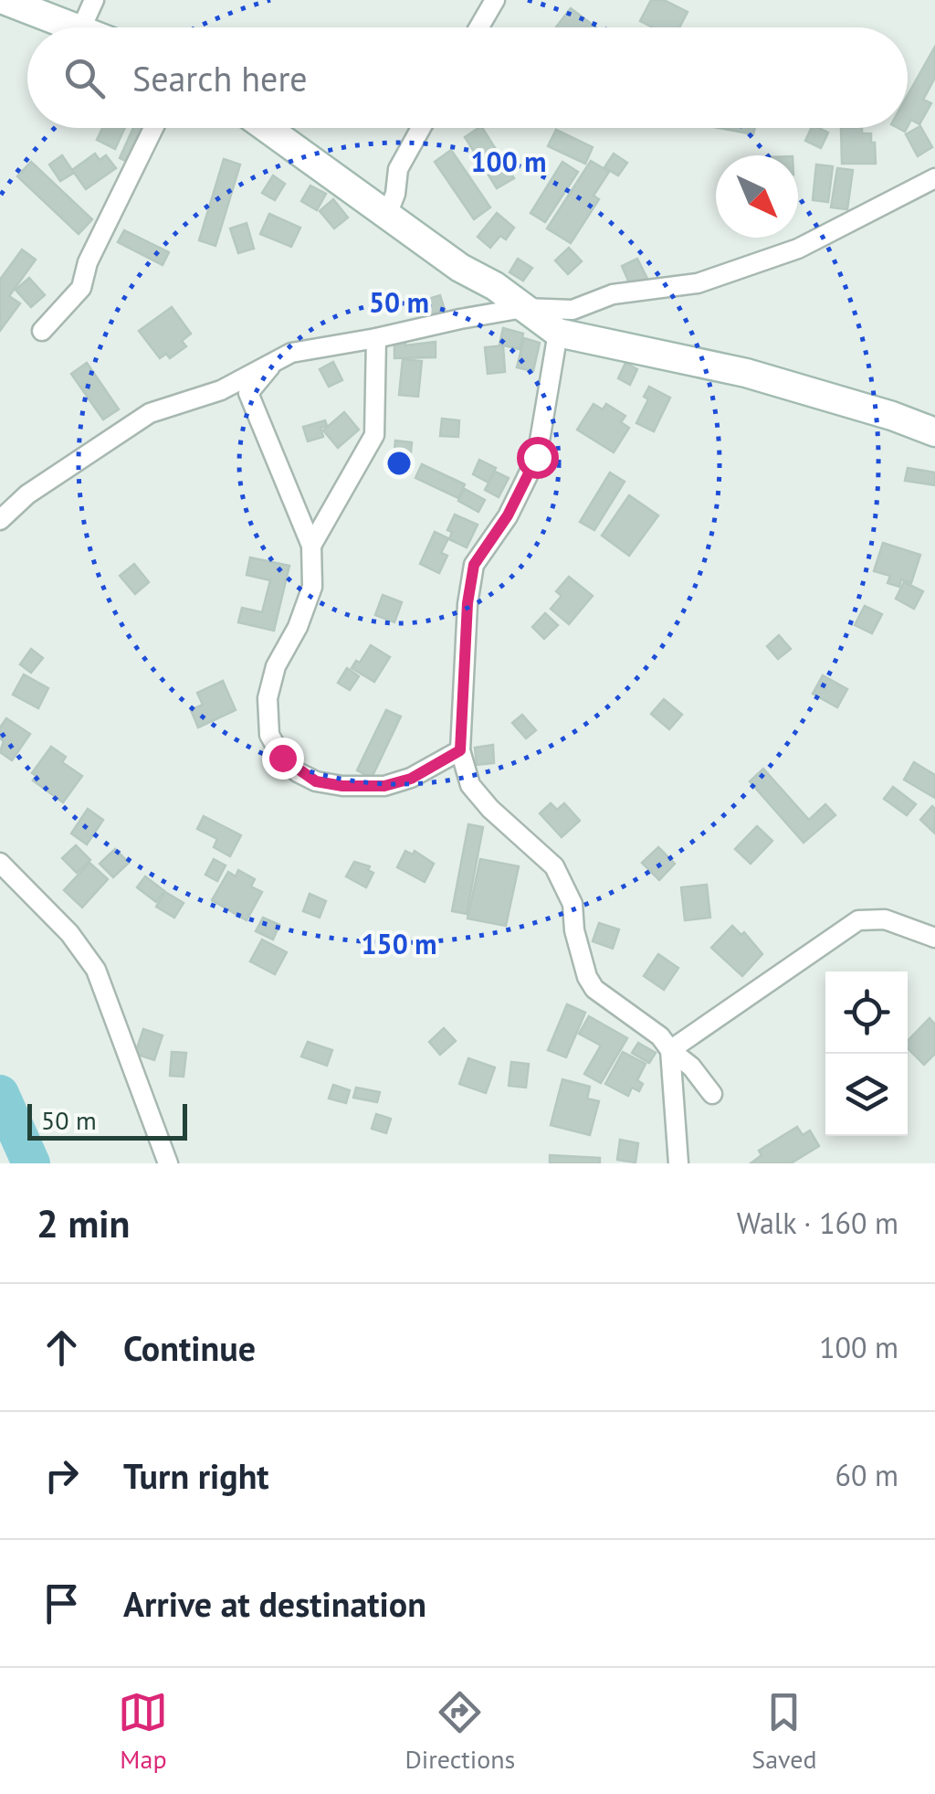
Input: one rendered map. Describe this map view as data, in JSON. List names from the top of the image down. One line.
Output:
{"scale_bar":"50 m","north":"bottom right","page":{"search":"Search here","scale":"50 m","heading":["2 min","Walk · 160 m"],"list":[["Continue","100 m"],["Turn right","60 m"],"Arrive at destination"],"nav":["Map","Directions","Saved"]},"rings":["100 m","50 m","150 m"]}
